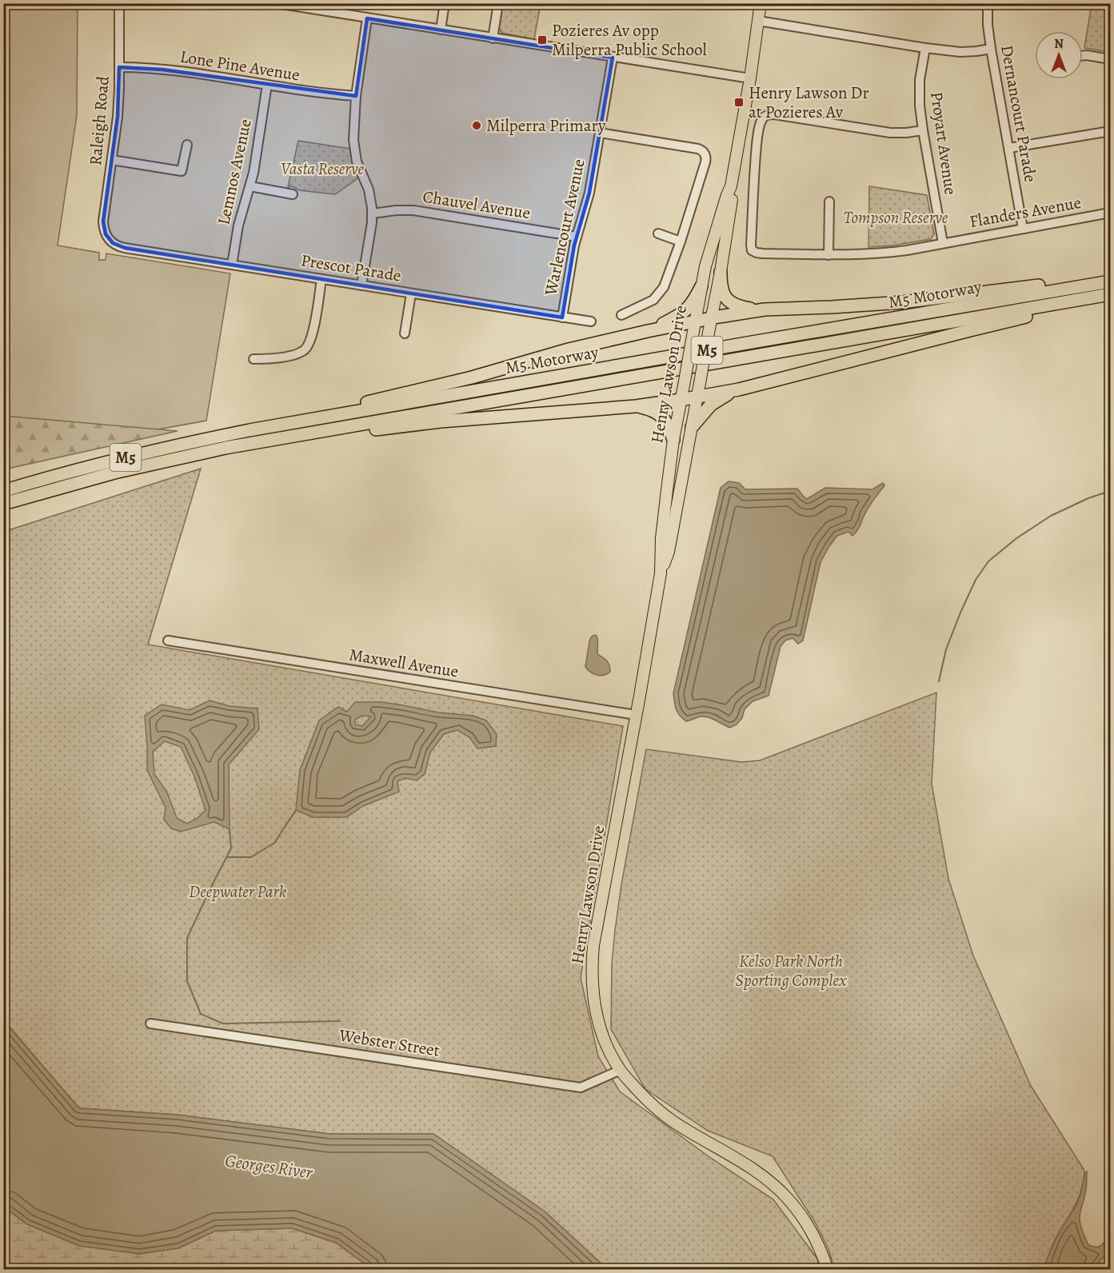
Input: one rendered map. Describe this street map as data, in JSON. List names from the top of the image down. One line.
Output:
{"streets":{"highway":["M5 Motorway","M5"],"main road":["Henry Lawson Drive"],"street":["Lone Pine Avenue","Dernancourt Parade","Raleigh Road","Proyart Avenue","Lemnos Avenue","Chauvel Avenue","Flanders Avenue","Warlencourt Avenue","Prescot Parade","Maxwell Avenue","Webster Street"]},"crossings":[["Lone Pine Avenue","Raleigh Road"],["Lone Pine Avenue","Lemnos Avenue"],["Dernancourt Parade","Flanders Avenue"],["Raleigh Road","Prescot Parade"],["Proyart Avenue","Flanders Avenue"],["Lemnos Avenue","Prescot Parade"],["Chauvel Avenue","Warlencourt Avenue"],["Warlencourt Avenue","Prescot Parade"],["Henry Lawson Drive","Maxwell Avenue"],["Henry Lawson Drive","Webster Street"]],"water":["Georges River"],"parks":["Vasta Reserve","Tompson Reserve","Deepwater Park","Kelso Park North Sporting Complex"],"places":{"transit":["Pozieres Av opp Milperra Public School","Henry Lawson Dr at Pozieres Av"],"other":["Milperra Primary"]},"north":"top"}
